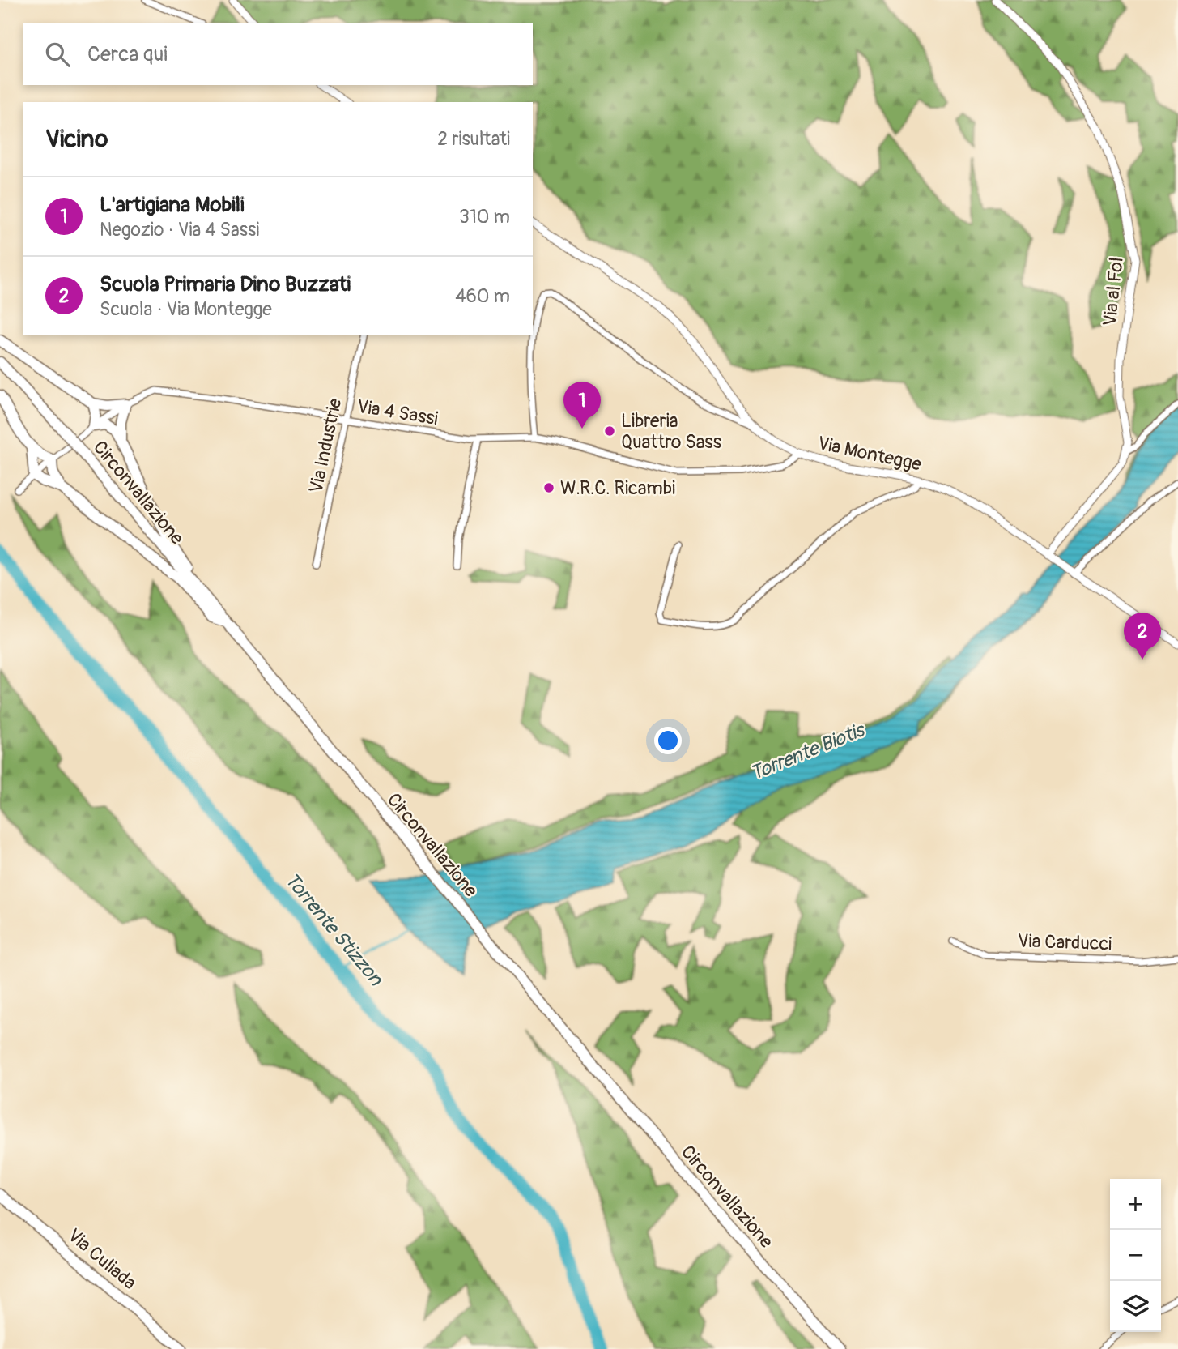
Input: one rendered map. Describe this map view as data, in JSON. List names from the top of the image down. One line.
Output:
{"streets":{"main road":["Circonvallazione","Via Culiada"],"street":["Via al Fol","Via 4 Sassi","Via Industrie","Via Montegge","Via Carducci"]},"crossings":[["Via 4 Sassi","Via Industrie"],["Via 4 Sassi","Via Montegge"]],"water":["Torrente Biotis","Torrente Stizzon"],"places":["Libreria Quattro Sass","W.R.C. Ricambi"],"page":{"search":"Cerca qui","heading":["Vicino","2 risultati"],"list":[{"mark":"1","name":"L'artigiana Mobili","note":"Negozio · Via 4 Sassi","value":"310 m"},{"mark":"2","name":"Scuola Primaria Dino Buzzati","note":"Scuola · Via Montegge","value":"460 m"}],"pins":["1","2"],"map_buttons":["+","−"]}}
